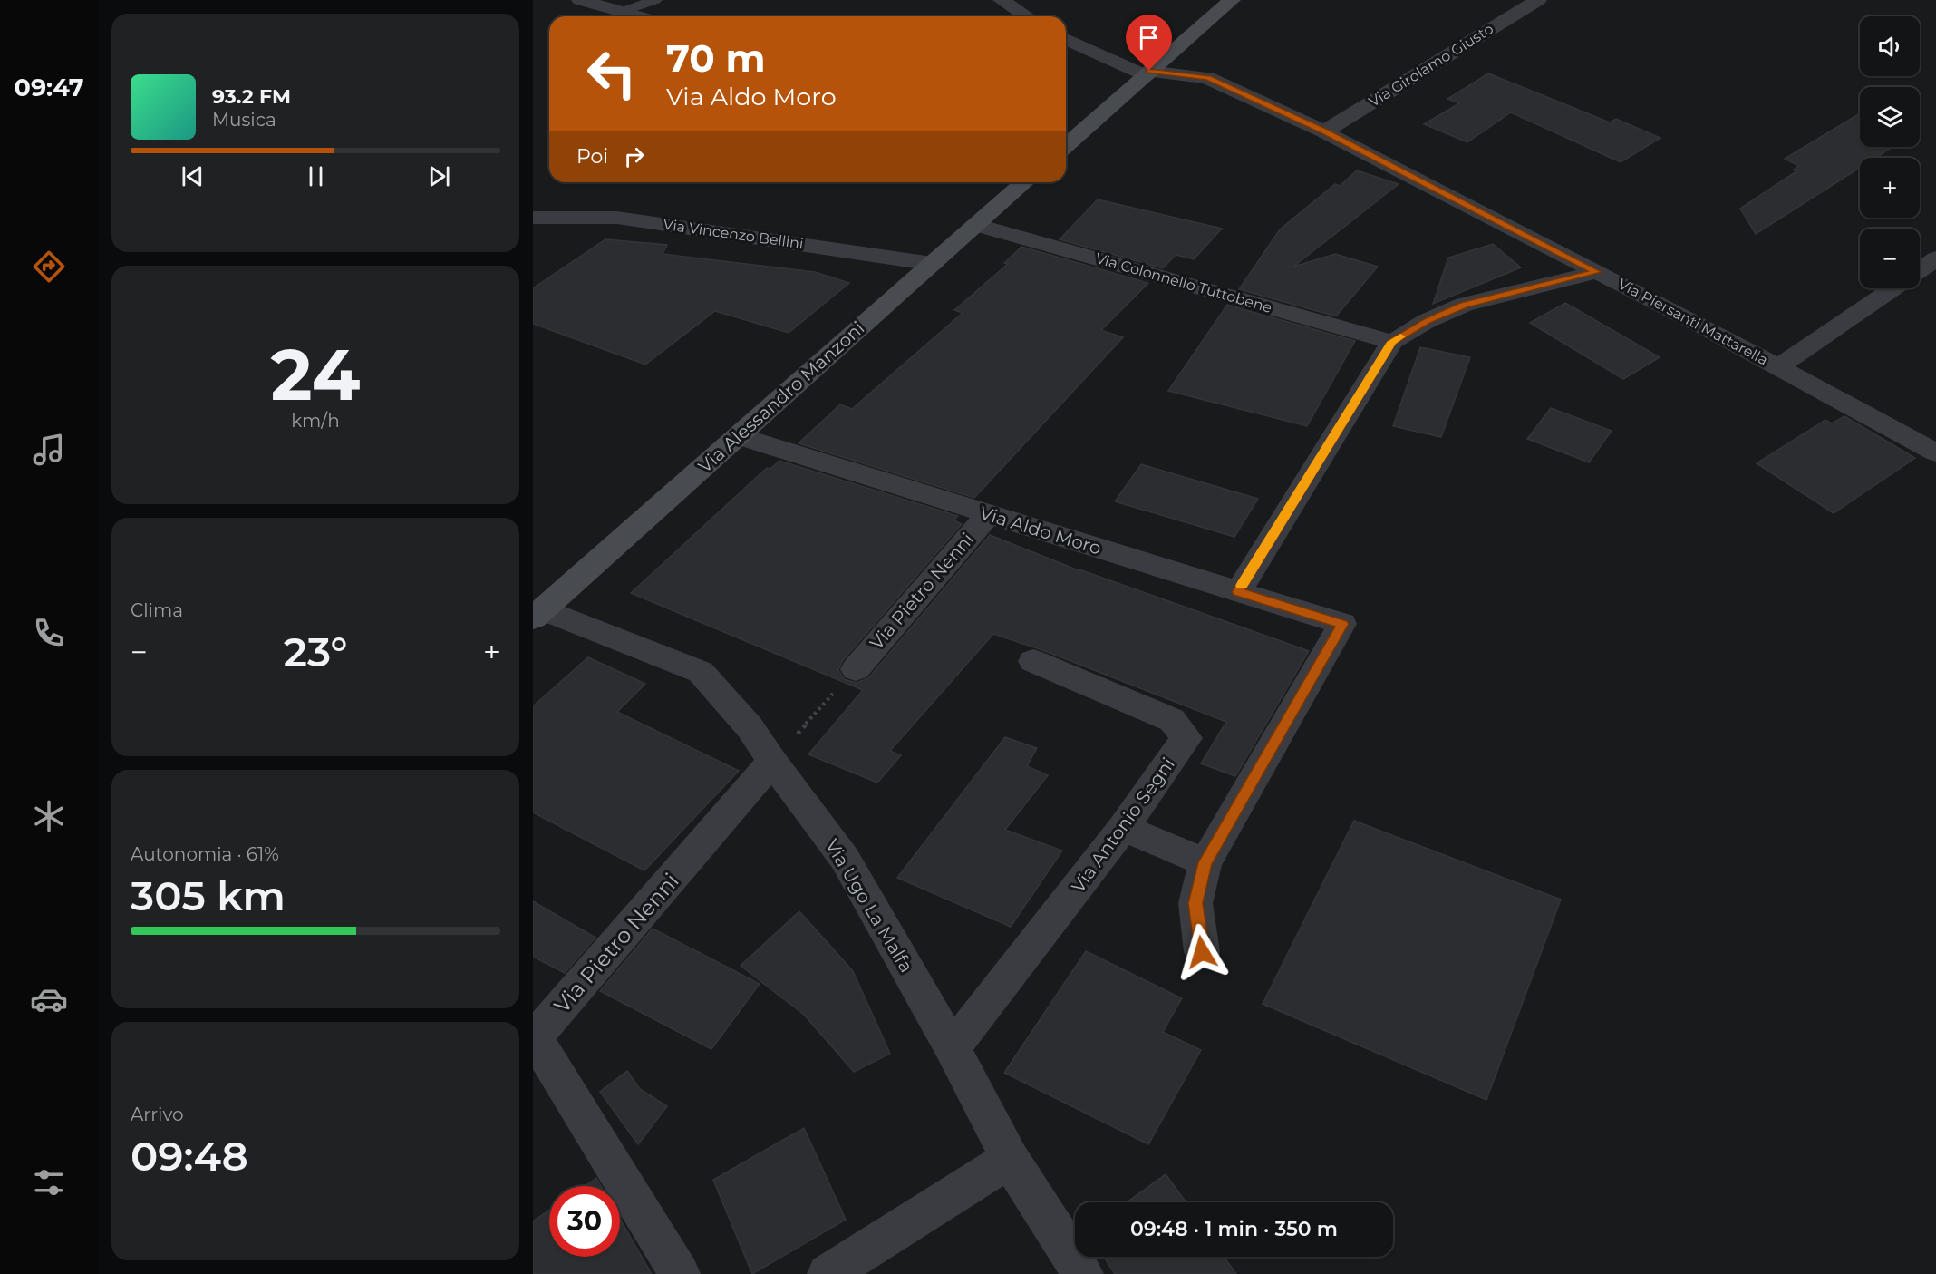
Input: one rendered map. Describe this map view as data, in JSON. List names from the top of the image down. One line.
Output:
{"streets":{"main road":["Via Alessandro Manzoni"],"street":["Via Girolamo Giusto","Via Vincenzo Bellini","Via Colonnello Tuttobene","Via Piersanti Mattarella","Via Aldo Moro","Via Pietro Nenni","Via Antonio Segni","Via Ugo La Malfa"]},"crossings":[["Via Girolamo Giusto","Via Piersanti Mattarella"],["Via Vincenzo Bellini","Via Alessandro Manzoni"],["Via Colonnello Tuttobene","Via Alessandro Manzoni"],["Via Alessandro Manzoni","Via Aldo Moro"],["Via Alessandro Manzoni","Via Ugo La Malfa"],["Via Aldo Moro","Via Pietro Nenni"],["Via Pietro Nenni","Via Ugo La Malfa"],["Via Antonio Segni","Via Ugo La Malfa"]],"page":{"tabs":"09:47","map_buttons":["+","−"],"turn":["70 m","Via Aldo Moro"],"song":["93.2 FM","Musica"],"then":"Poi","tile":[["24","km/h"],"Clima",["Autonomia · 61%","305 km"],["Arrivo","09:48"]],"heat":["−","23°","+"],"limit":"30","trip":"09:48 · 1 min · 350 m"}}
